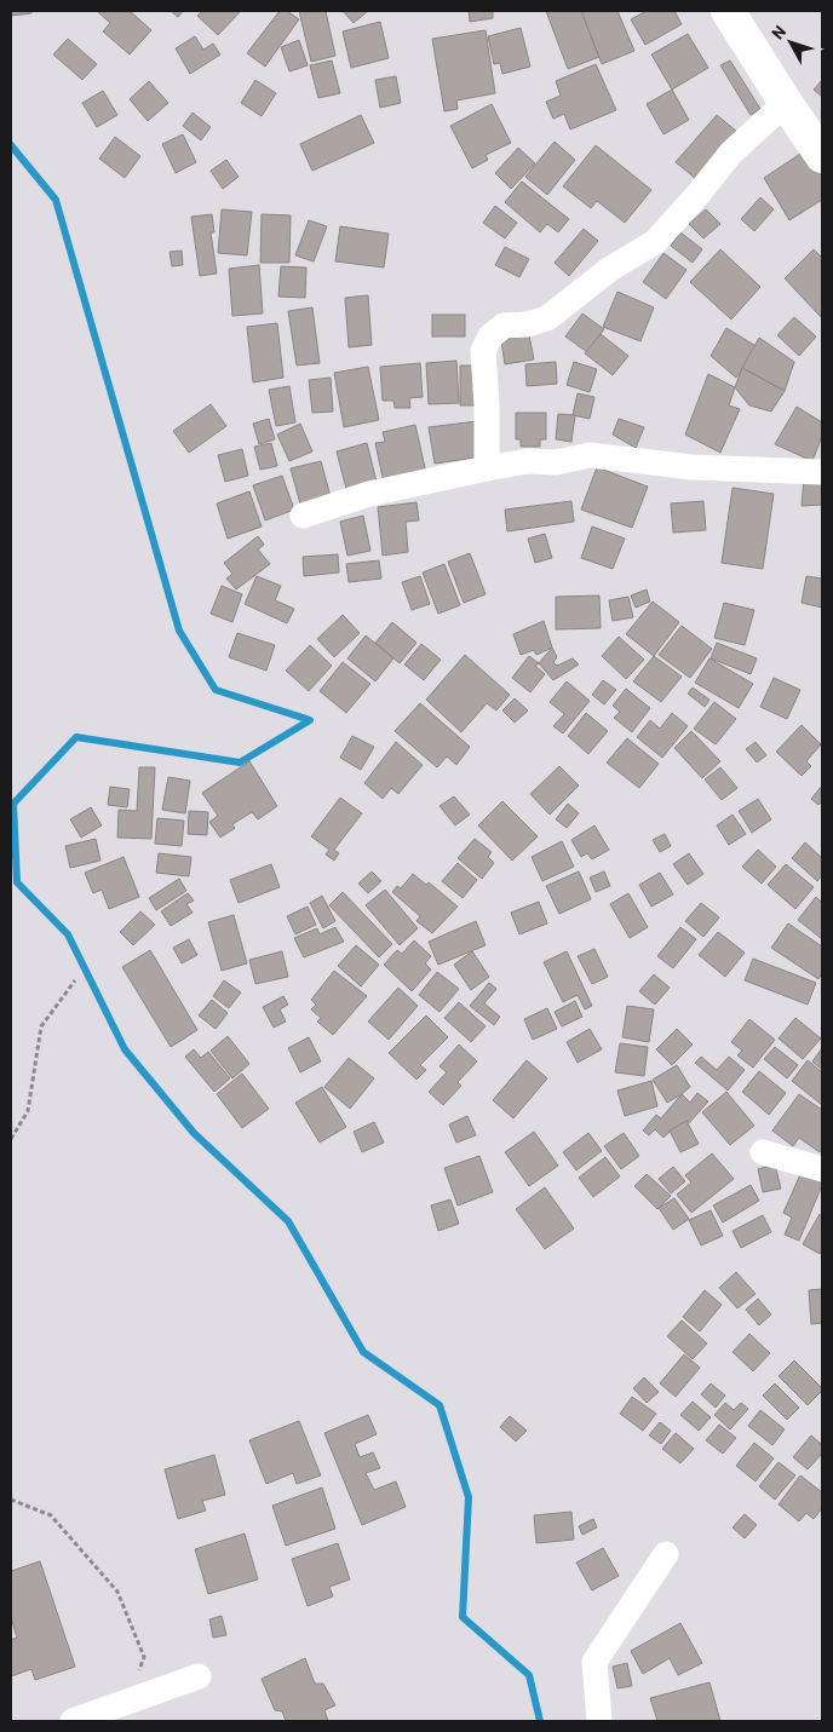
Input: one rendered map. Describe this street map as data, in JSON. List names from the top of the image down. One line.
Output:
{"north":"top left"}
